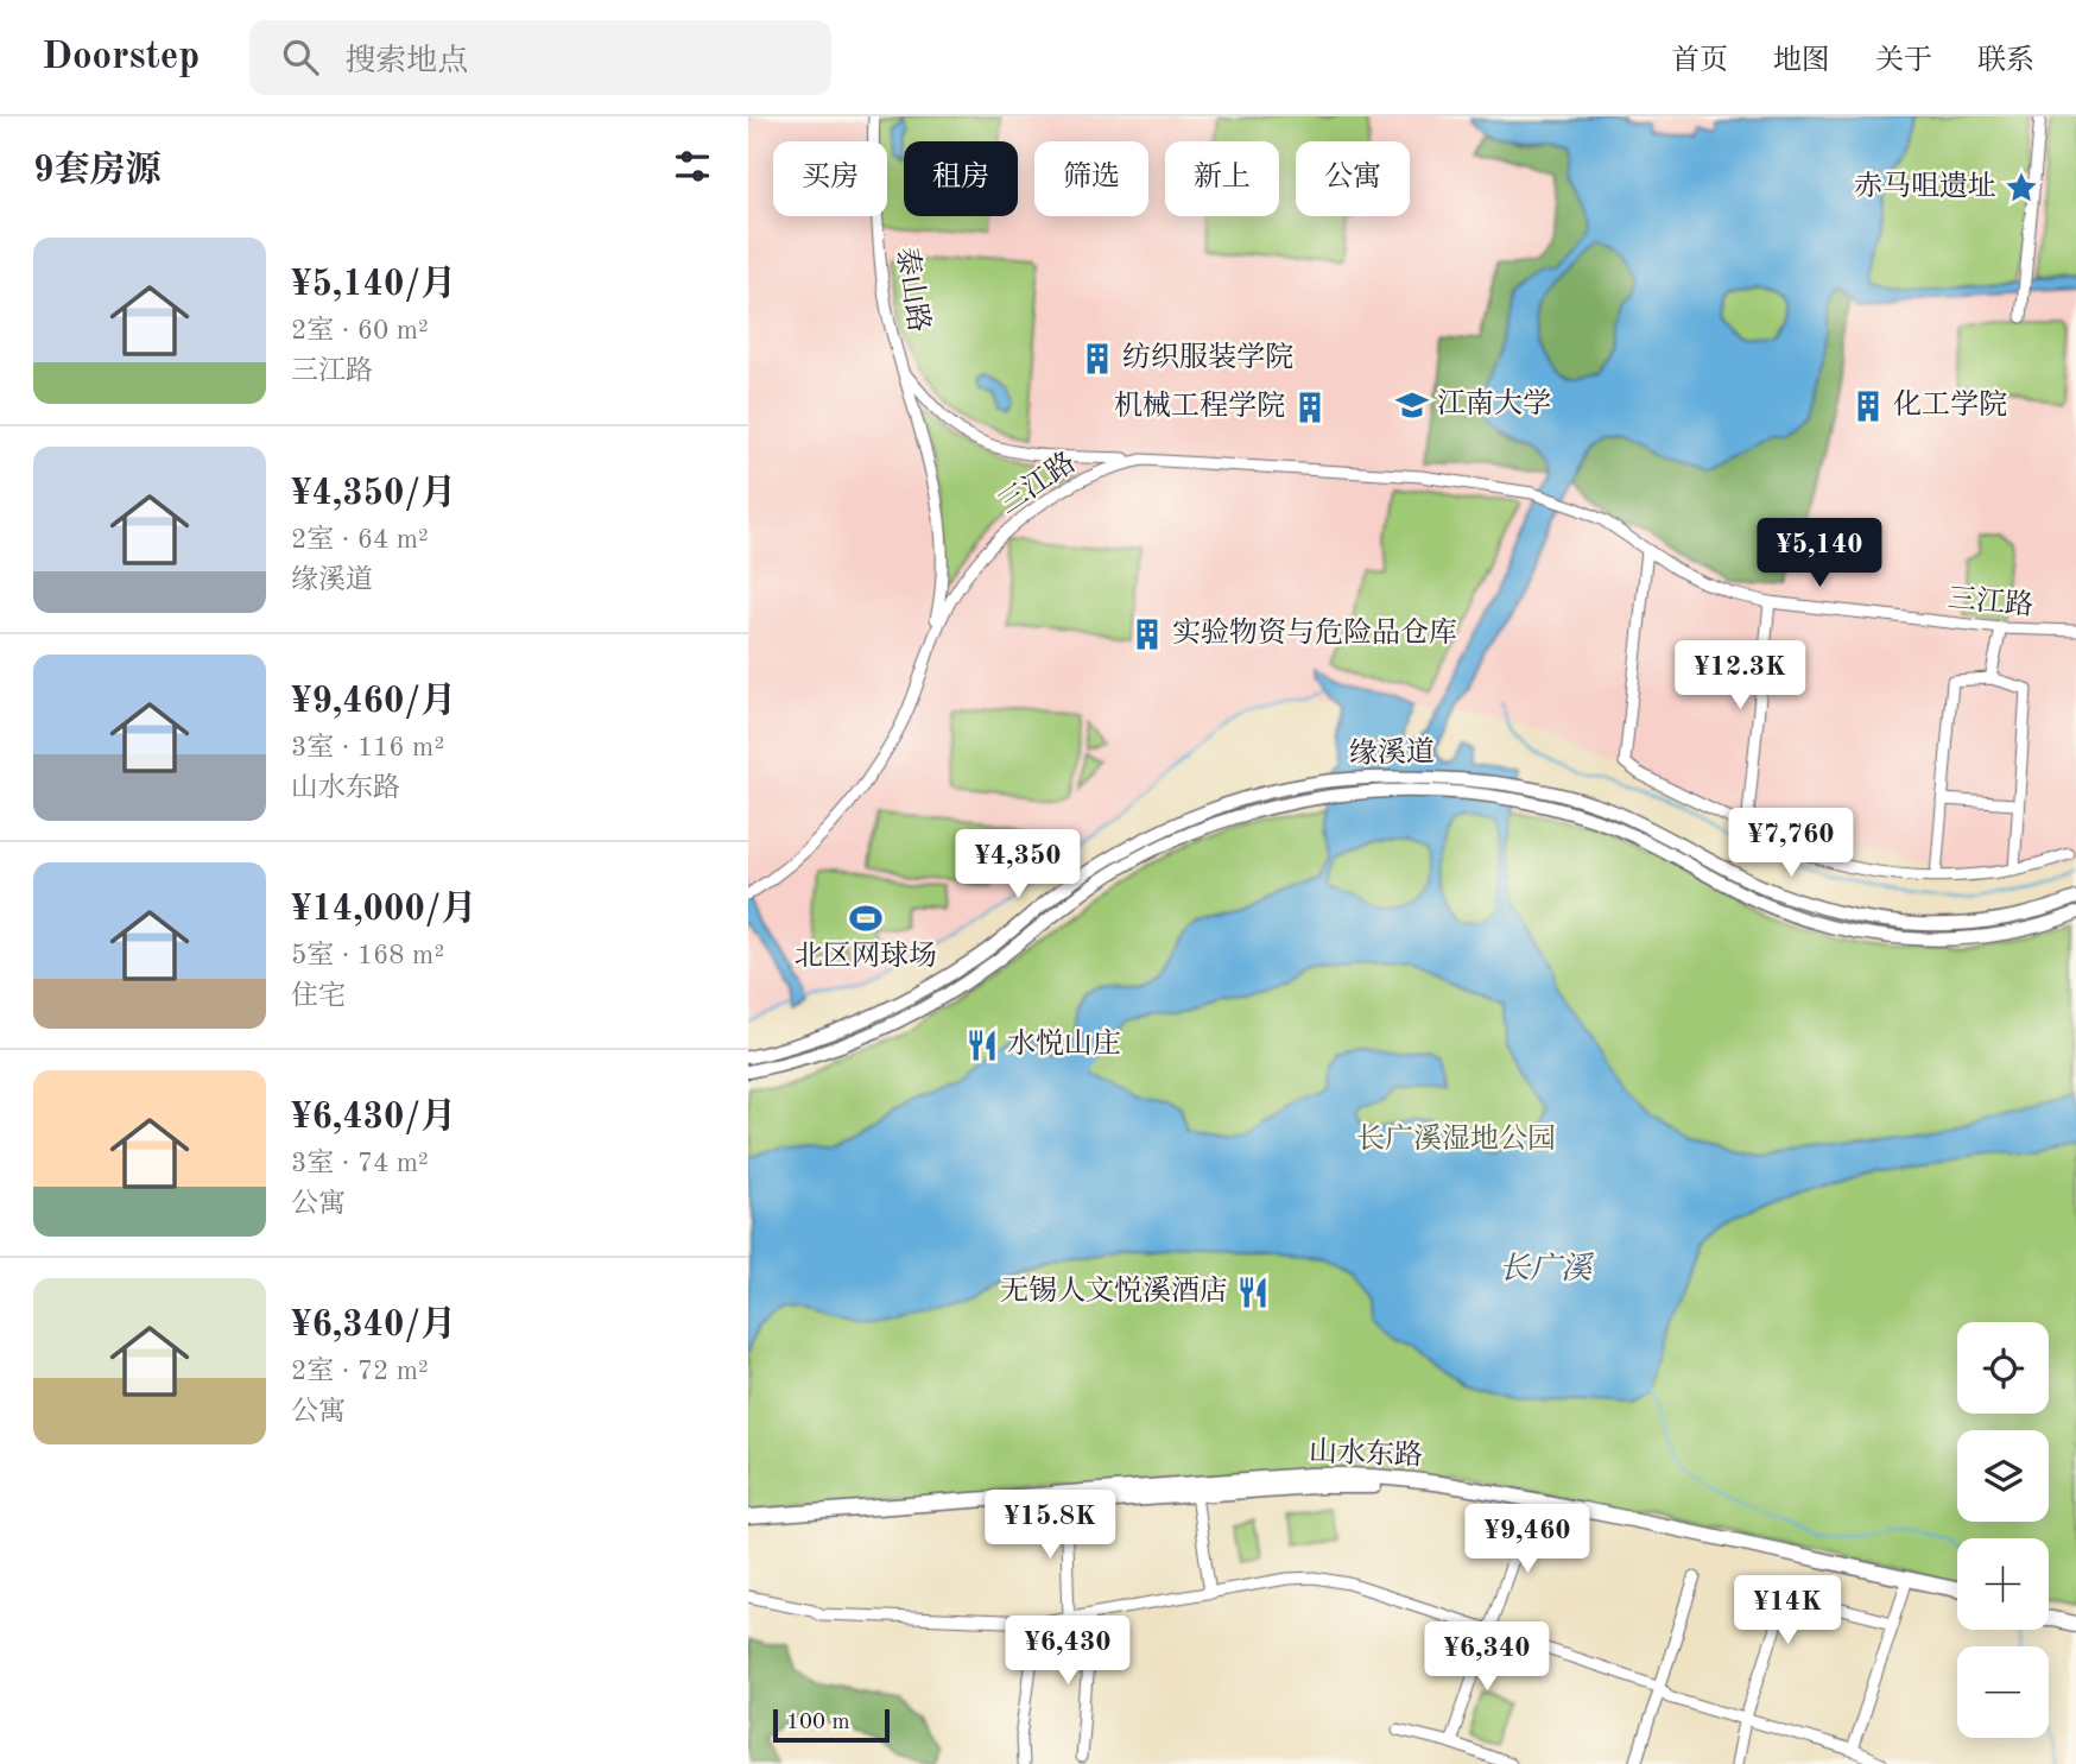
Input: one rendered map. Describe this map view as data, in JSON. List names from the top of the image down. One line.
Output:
{"streets":{"highway":["山水东路"],"main road":["缘溪道"],"street":["泰山路","三江路"]},"crossings":[["泰山路","三江路"]],"water":["长广溪"],"parks":["长广溪湿地公园"],"places":{"place":["赤马咀遗址"],"building":["纺织服装学院","化工学院","机械工程学院","实验物资与危险品仓库"],"school or university":["江南大学"],"sports":["北区网球场"],"restaurant":["水悦山庄","无锡人文悦溪酒店"]},"scale_bar":"100 m","page":{"header":"Doorstep","search":"搜索地点","nav":["首页","地图","关于","联系"],"heading":"9套房源","chip":["买房","租房","筛选","新上","公寓"],"list":[{"name":"¥5,140/月","note":"2室 · 60 m² · 三江路"},{"name":"¥4,350/月","note":"2室 · 64 m² · 缘溪道"},{"name":"¥9,460/月","note":"3室 · 116 m² · 山水东路"},{"name":"¥14,000/月","note":"5室 · 168 m² · 住宅"},{"name":"¥6,430/月","note":"3室 · 74 m² · 公寓"},{"name":"¥6,340/月","note":"2室 · 72 m² · 公寓"}],"price":["¥5,140","¥12.3K","¥7,760","¥4,350","¥15.8K","¥9,460","¥14K","¥6,430","¥6,340"],"map_buttons":["+","−"],"scale":"100 m"}}
